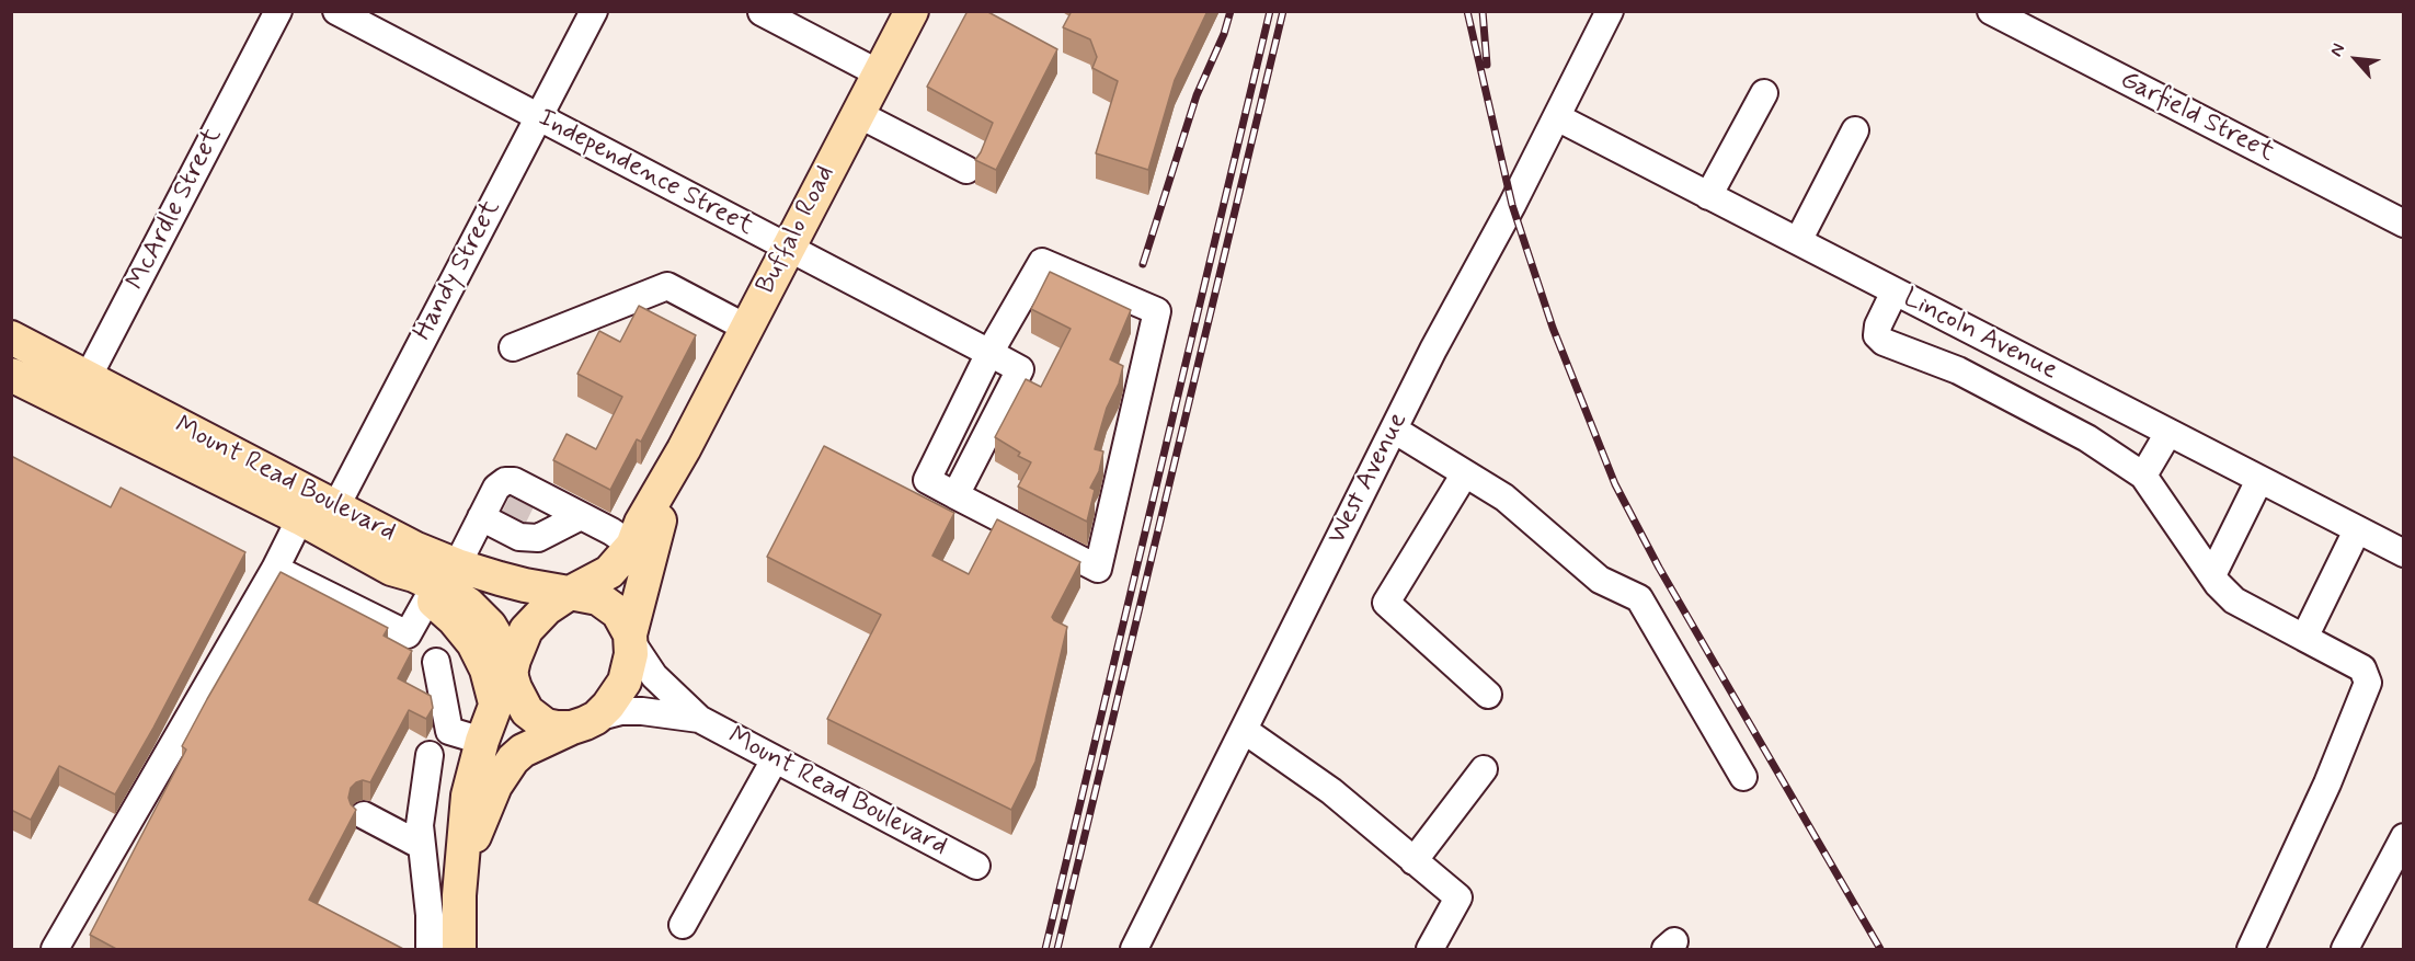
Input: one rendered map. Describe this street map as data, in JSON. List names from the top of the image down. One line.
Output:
{"streets":{"main road":["Buffalo Road","Mount Read Boulevard"],"street":["Garfield Street","Independence Street","McArdle Street","Handy Street","Lincoln Avenue","West Avenue"]},"crossings":[["Independence Street","Buffalo Road"],["Independence Street","Handy Street"],["McArdle Street","Mount Read Boulevard"],["Buffalo Road","Mount Read Boulevard"],["Handy Street","Mount Read Boulevard"],["Lincoln Avenue","West Avenue"]],"north":"top left"}
